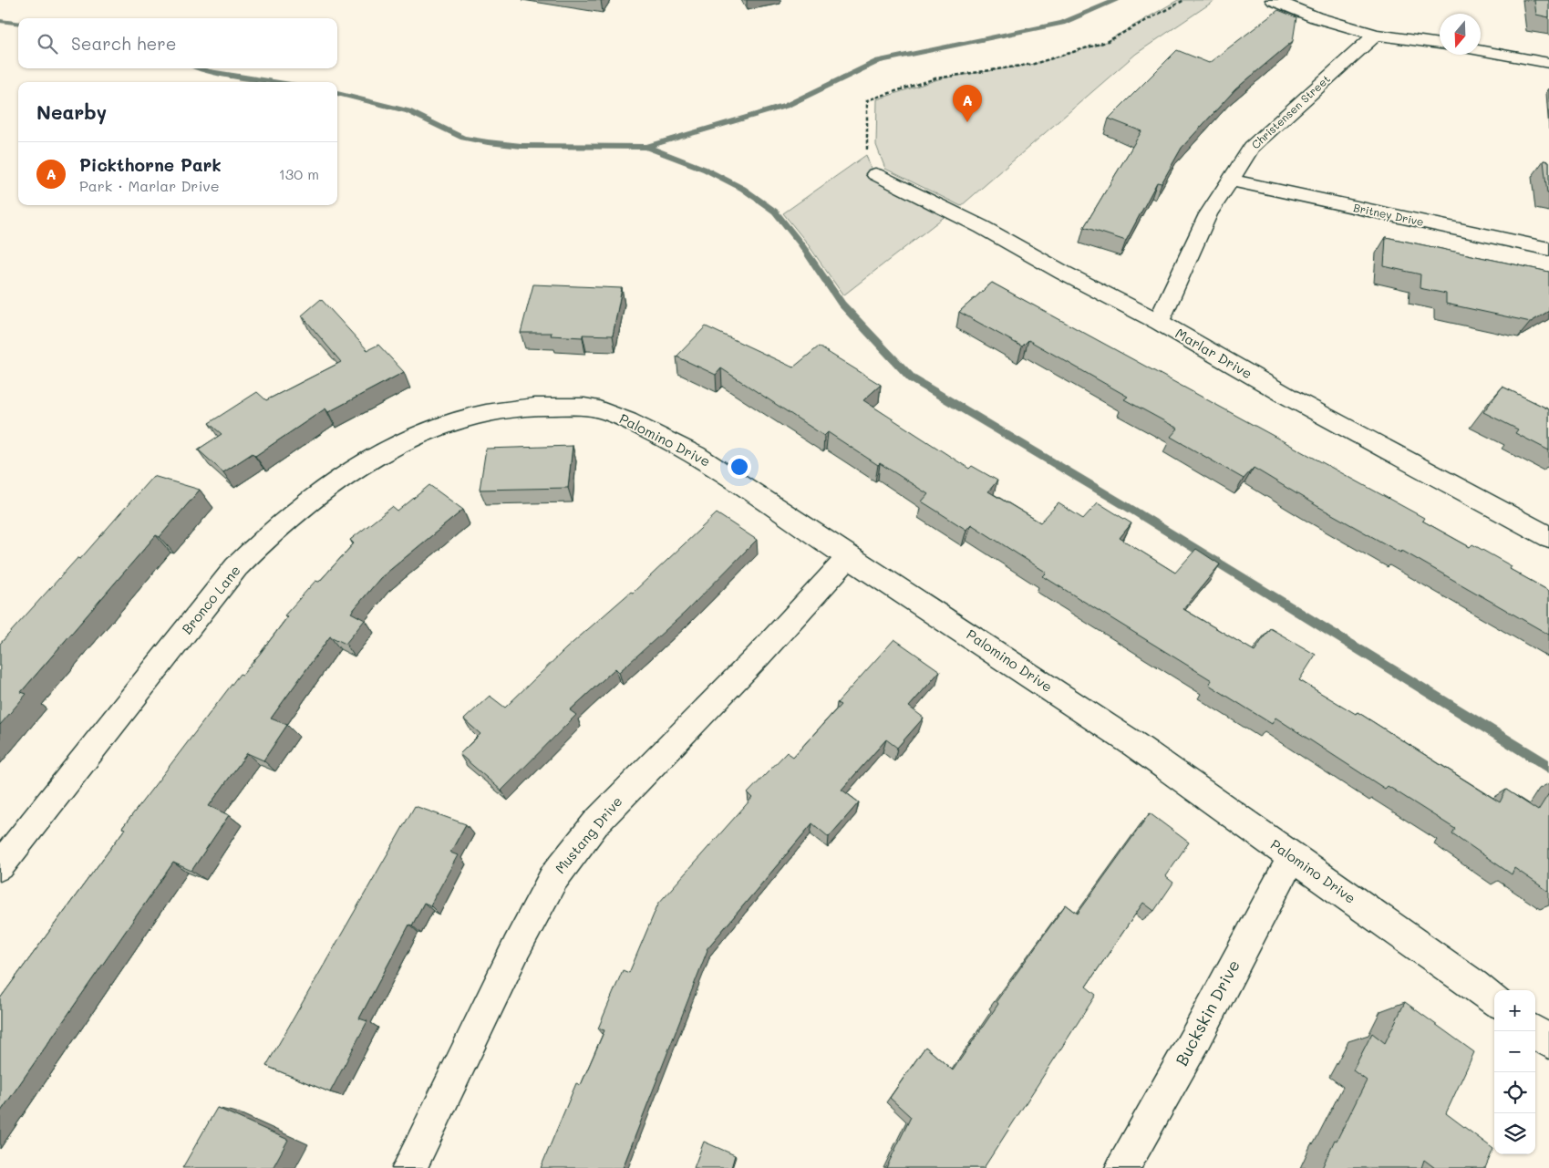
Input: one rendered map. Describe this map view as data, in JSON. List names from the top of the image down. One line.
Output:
{"streets":{"street":["Christensen Street","Britney Drive","Marlar Drive","Palomino Drive","Bronco Lane","Mustang Drive","Buckskin Drive"]},"crossings":[["Christensen Street","Britney Drive"],["Christensen Street","Marlar Drive"],["Palomino Drive","Bronco Lane"],["Palomino Drive","Mustang Drive"],["Palomino Drive","Buckskin Drive"]],"north":"bottom","page":{"search":"Search here","heading":"Nearby","pins":"A","list":[{"mark":"A","name":"Pickthorne Park","note":"Park · Marlar Drive","value":"130 m"}],"map_buttons":["+","−"]}}
